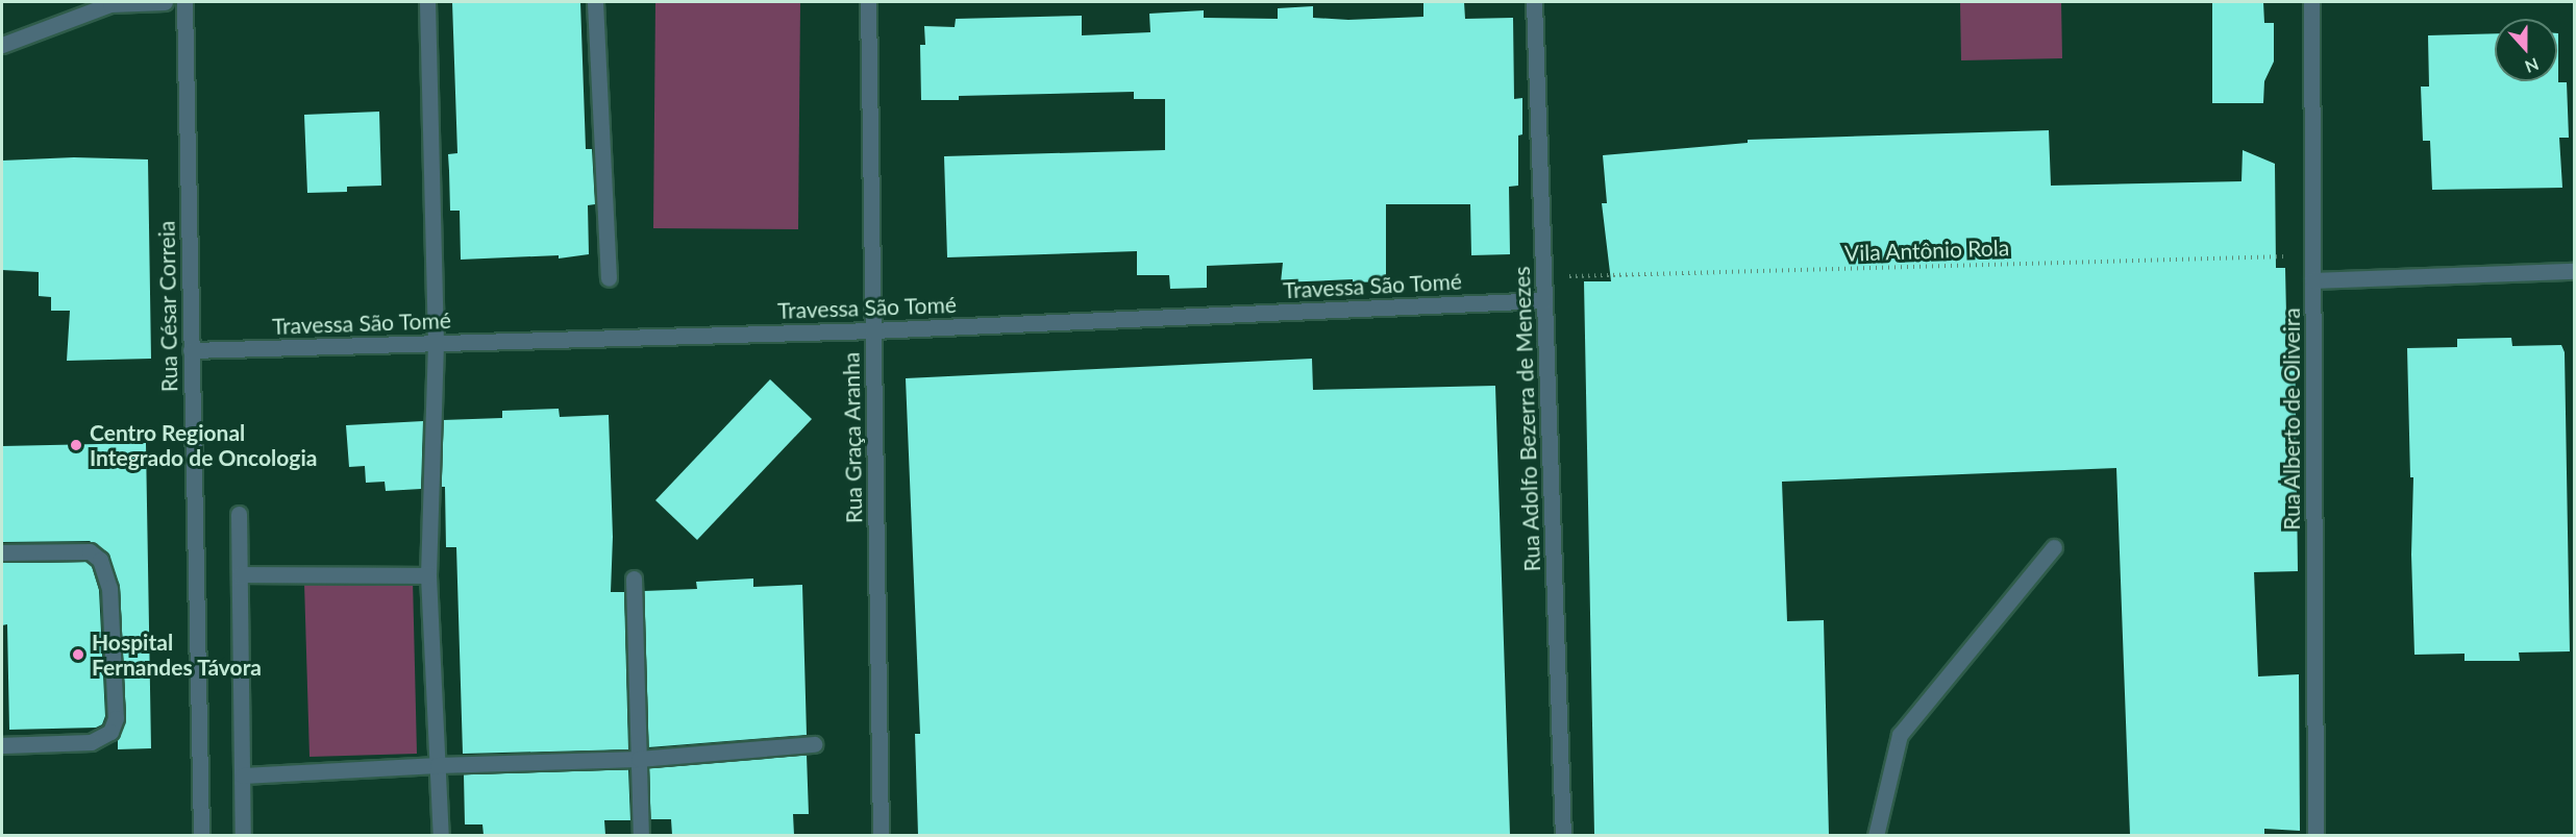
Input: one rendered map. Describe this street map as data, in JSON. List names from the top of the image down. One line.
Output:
{"streets":{"street":["Travessa São Tomé","Rua César Correia","Rua Adolfo Bezerra de Menezes","Rua Alberto de Oliveira","Rua Graça Aranha"],"path":["Vila Antônio Rola"]},"crossings":[["Vila Antônio Rola","Rua Adolfo Bezerra de Menezes"],["Vila Antônio Rola","Rua Alberto de Oliveira"],["Travessa São Tomé","Rua César Correia"],["Travessa São Tomé","Rua Adolfo Bezerra de Menezes"],["Travessa São Tomé","Rua Graça Aranha"]],"places":["Centro Regional Integrado de Oncologia","Hospital Fernandes Távora"],"north":"bottom"}
